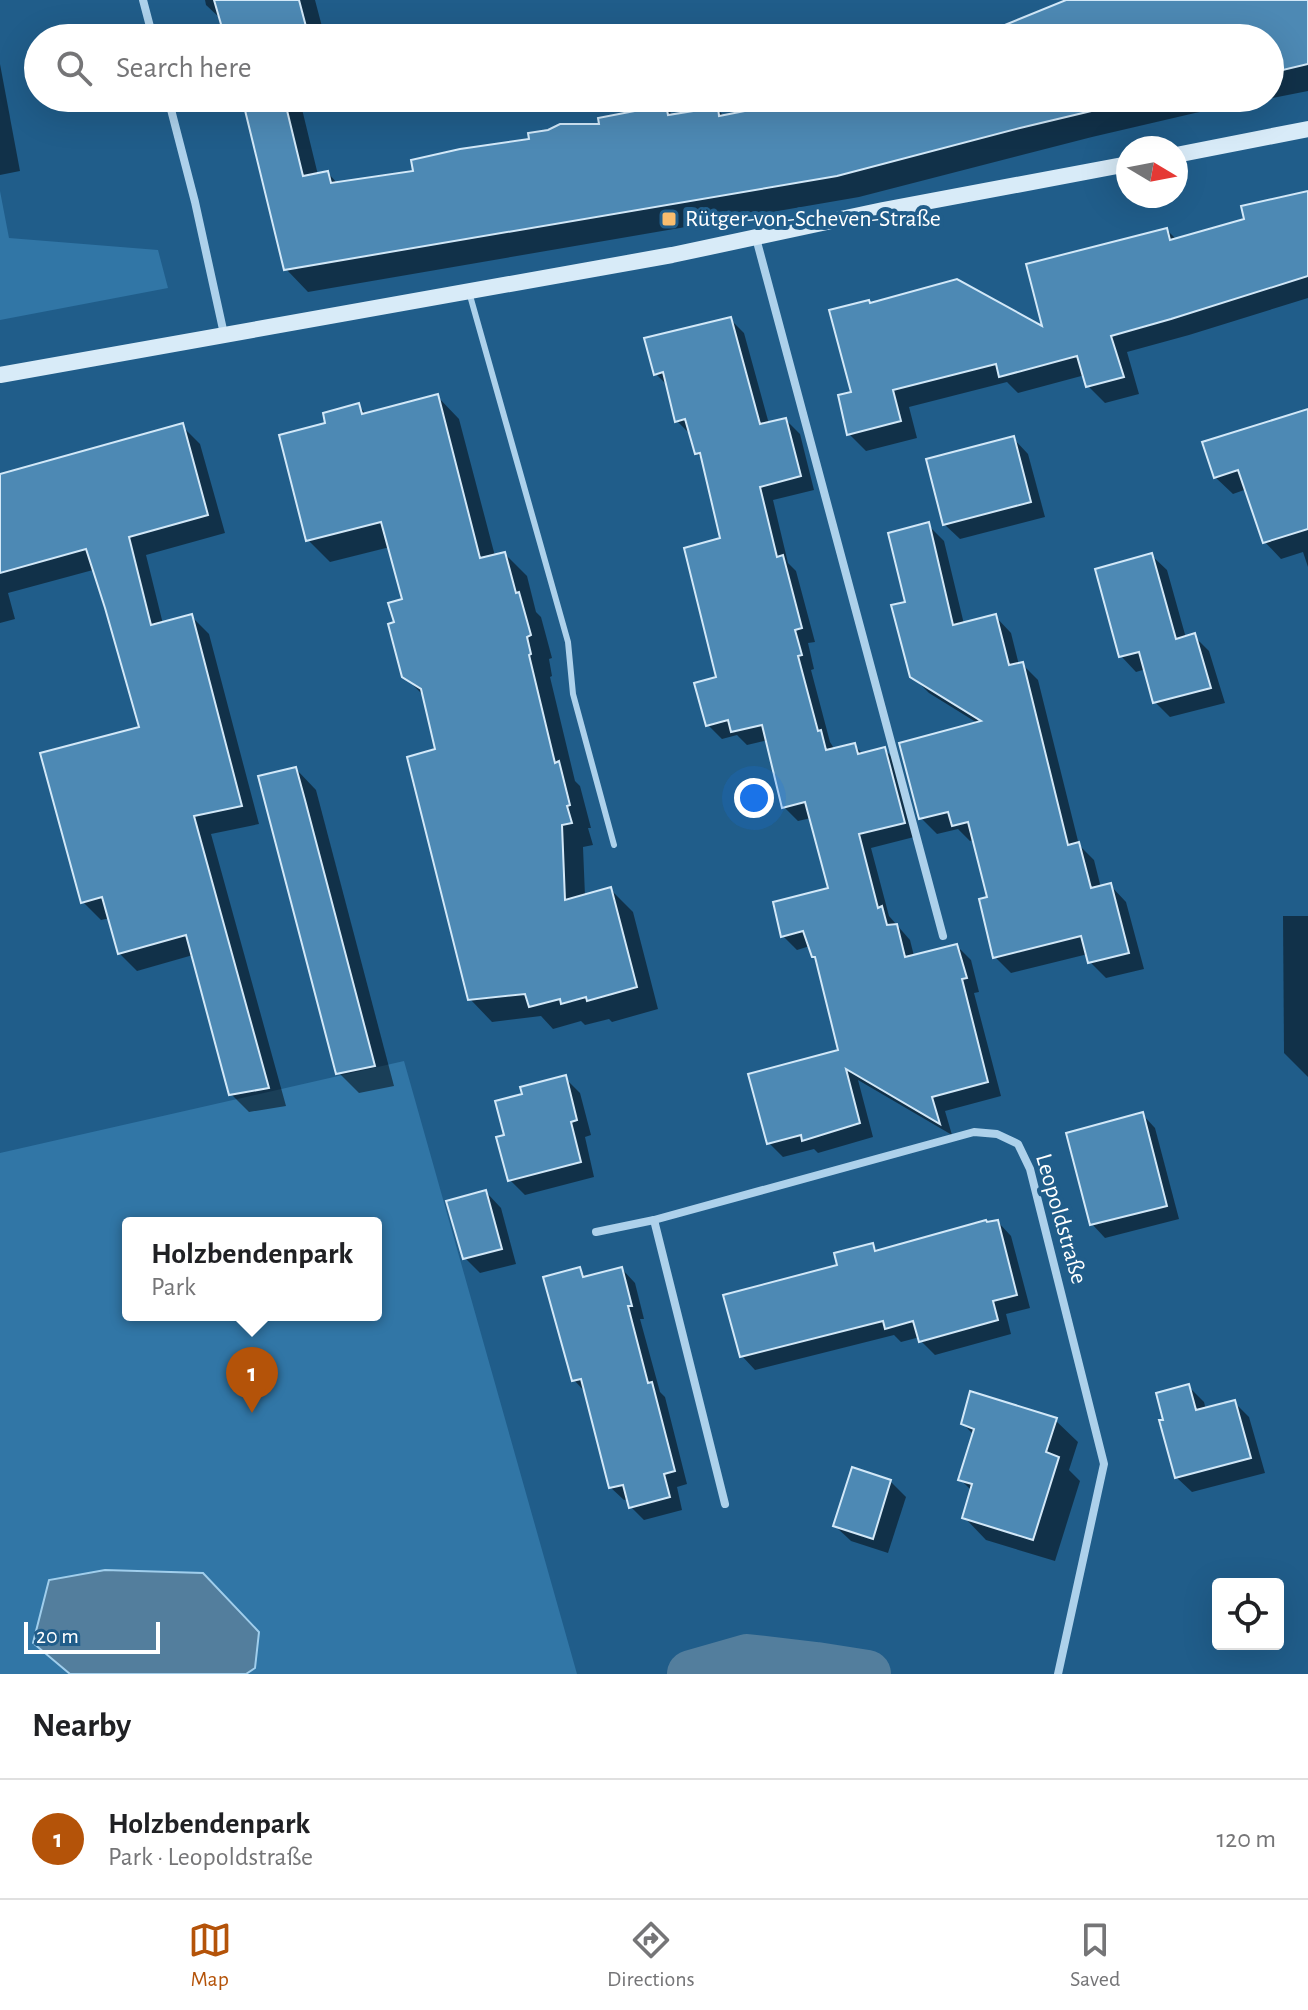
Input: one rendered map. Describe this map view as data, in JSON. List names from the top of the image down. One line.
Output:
{"streets":{"street":["Leopoldstraße"]},"places":{"transit":["Rütger-von-Scheven-Straße"]},"scale_bar":"20 m","north":"right","page":{"search":"Search here","popup":["Holzbendenpark","Park"],"pins":"1","scale":"20 m","heading":"Nearby","list":[{"mark":"1","name":"Holzbendenpark","note":"Park · Leopoldstraße","value":"120 m"}],"nav":["Map","Directions","Saved"]}}
